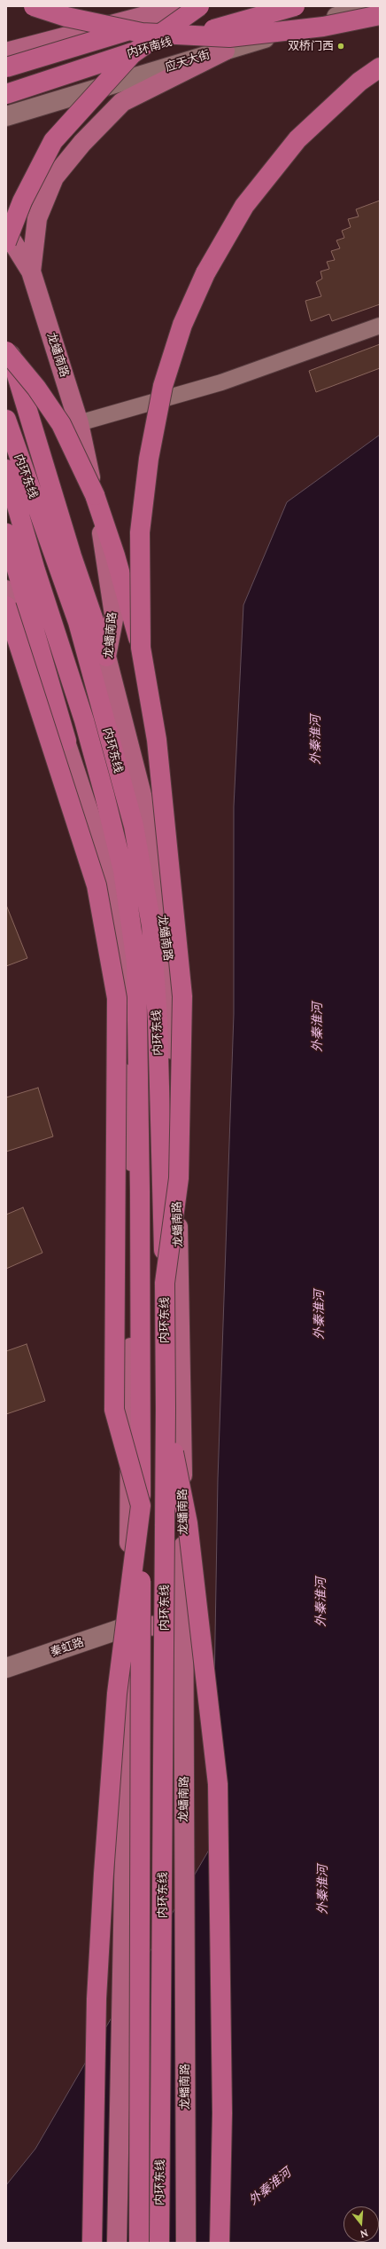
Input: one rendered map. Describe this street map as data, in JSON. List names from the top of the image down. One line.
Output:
{"streets":{"highway":["内环南线","内环东线"],"main road":["龙蟠南路"],"street":["应天大街","秦虹路"]},"water":["外秦淮河"],"places":["双桥门西"],"north":"bottom"}
